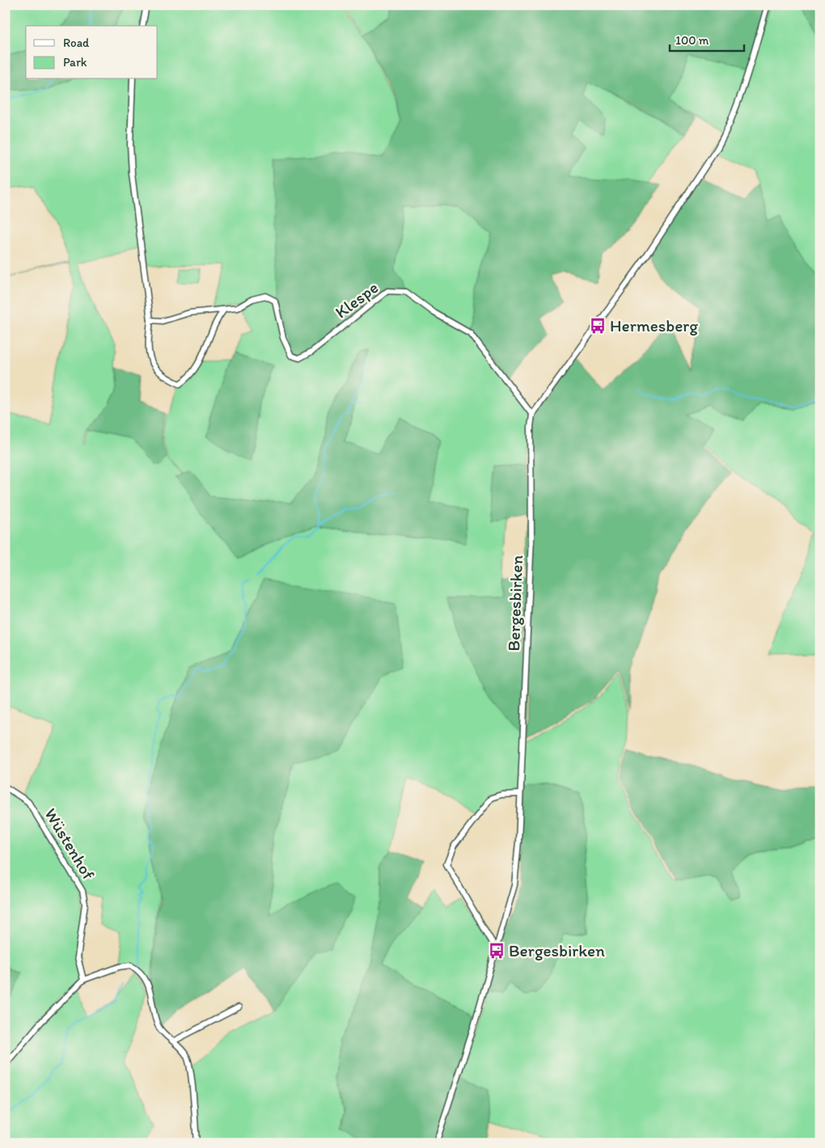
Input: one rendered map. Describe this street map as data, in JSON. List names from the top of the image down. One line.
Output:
{"streets":{"street":["Klespe","Bergesbirken","Wüstenhof"]},"crossings":[["Klespe","Bergesbirken"]],"places":{"bus stop":["Hermesberg","Bergesbirken"]},"legend":["Road","Park"],"scale_bar":"100 m"}
